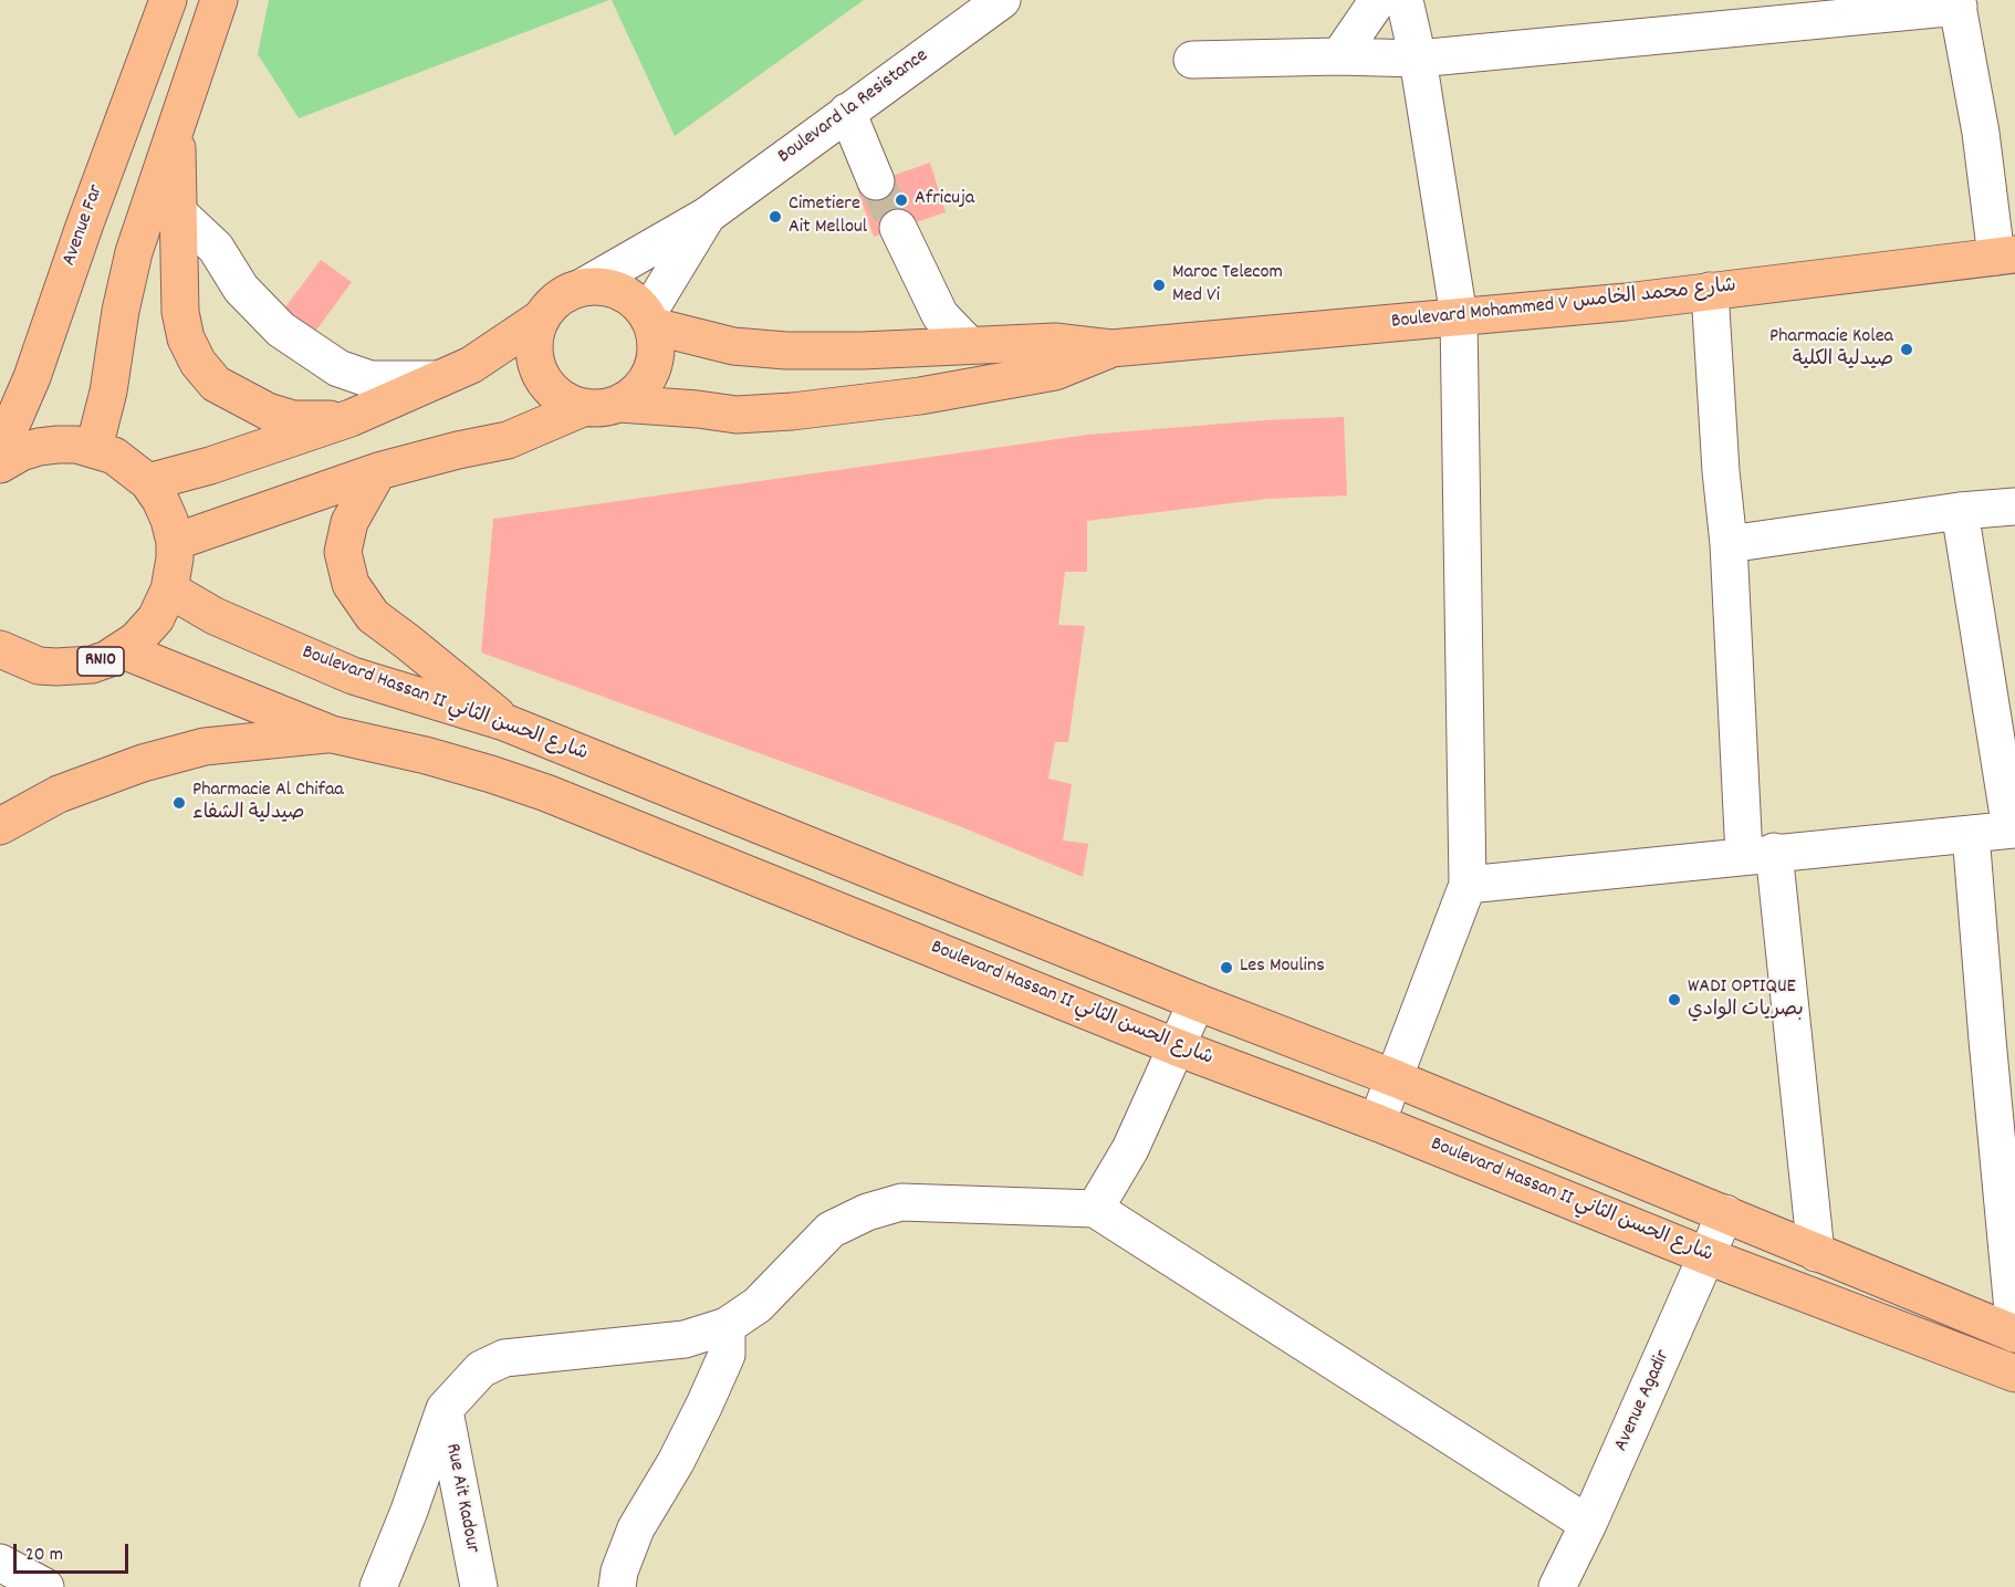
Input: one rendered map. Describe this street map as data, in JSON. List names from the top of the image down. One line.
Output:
{"streets":{"main road":["Avenue Far","Boulevard Mohammed V شارع محمد الخامس","RN10","Boulevard Hassan II شارع الحسن الثاني"],"street":["Boulevard la Resistance","Avenue Agadir","Rue Ait Kadour"]},"crossings":[["Boulevard la Resistance","Boulevard Mohammed V شارع محمد الخامس"],["Boulevard Mohammed V شارع محمد الخامس","RN10"],["RN10","Boulevard Hassan II شارع الحسن الثاني"],["Boulevard Hassan II شارع الحسن الثاني","Avenue Agadir"]],"places":["Africuja","Cimetiere Ait Melloul","Maroc Telecom Med Vi","Pharmacie Kolea صيدلية الكلية","Pharmacie Al Chifaa صيدلية الشفاء","Les Moulins","WADI OPTIQUE بصريات الوادي"],"scale_bar":"20 m"}
